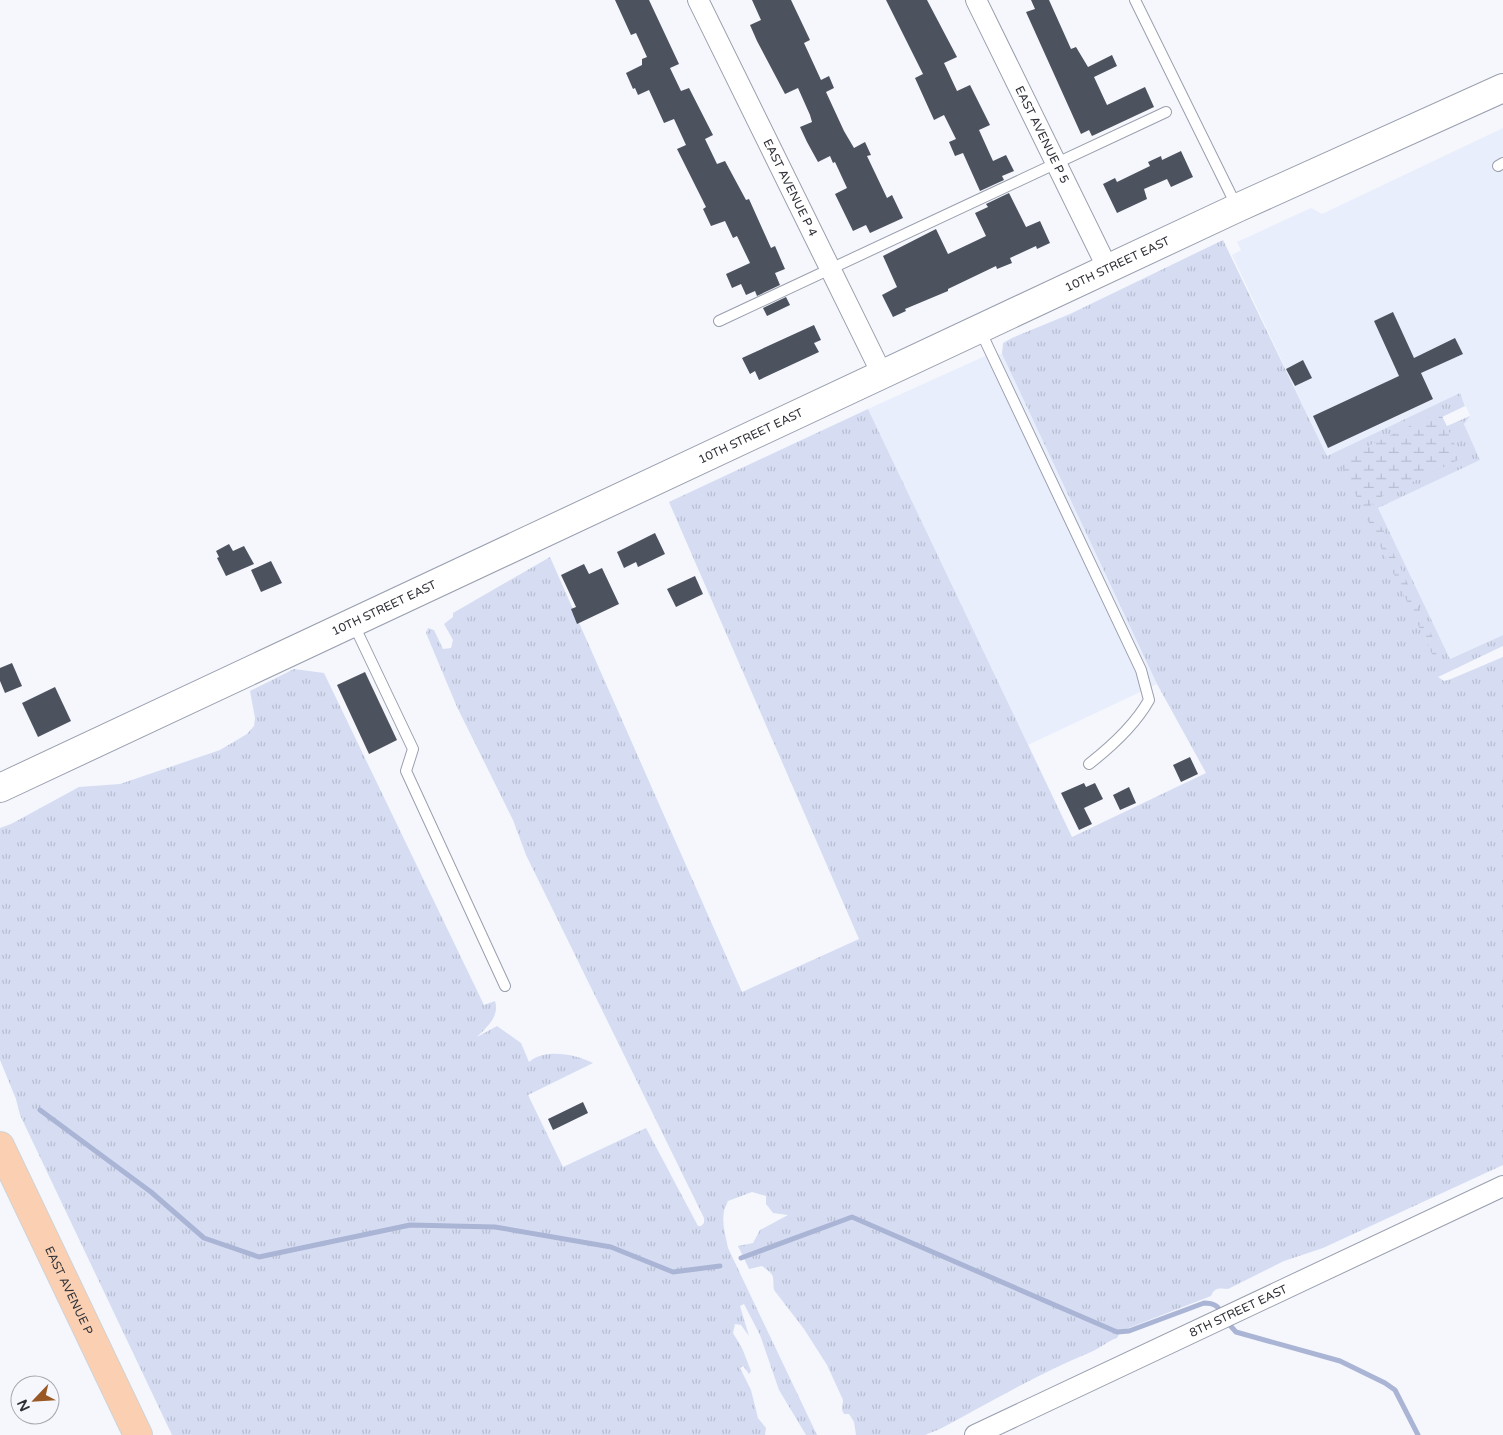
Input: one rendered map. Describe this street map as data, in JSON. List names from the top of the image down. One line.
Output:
{"streets":{"main road":["10TH STREET EAST","EAST AVENUE P"],"street":["EAST AVENUE P 5","EAST AVENUE P 4","8TH STREET EAST"]},"crossings":[["EAST AVENUE P 5","10TH STREET EAST"],["EAST AVENUE P 4","10TH STREET EAST"]],"north":"bottom left"}
